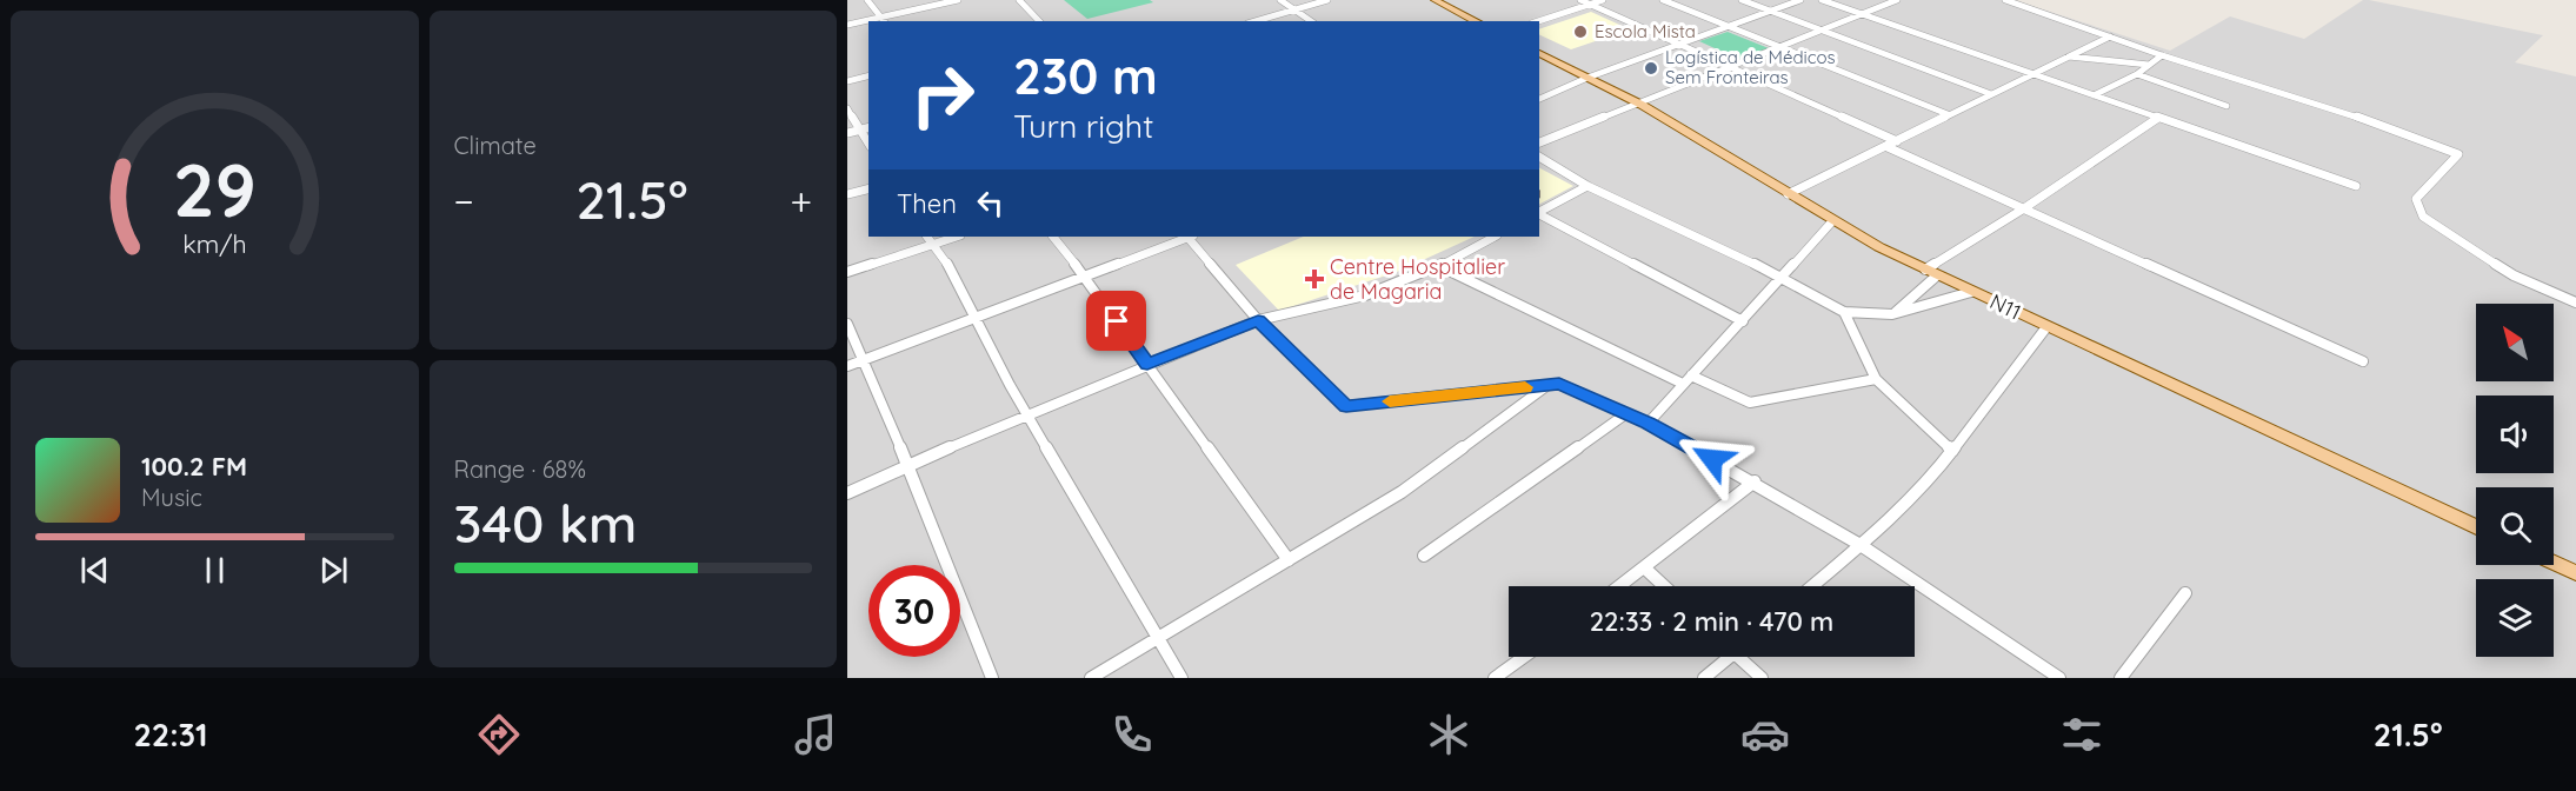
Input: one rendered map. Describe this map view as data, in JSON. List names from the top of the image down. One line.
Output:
{"streets":{"main road":["N11"]},"places":{"other":["Escola Mista","Logística de Médicos Sem Fronteiras"],"health":["Centre Hospitalier de Magaria"]},"north":"top left","page":{"tile":["Climate",["Range · 68%","340 km"]],"turn":["230 m","Turn right"],"then":"Then","heat":["−","21.5°","+"],"song":["100.2 FM","Music"],"limit":"30","trip":"22:33 · 2 min · 470 m","tabs":["22:31","21.5°"],"gauge":["29","km/h"]}}
